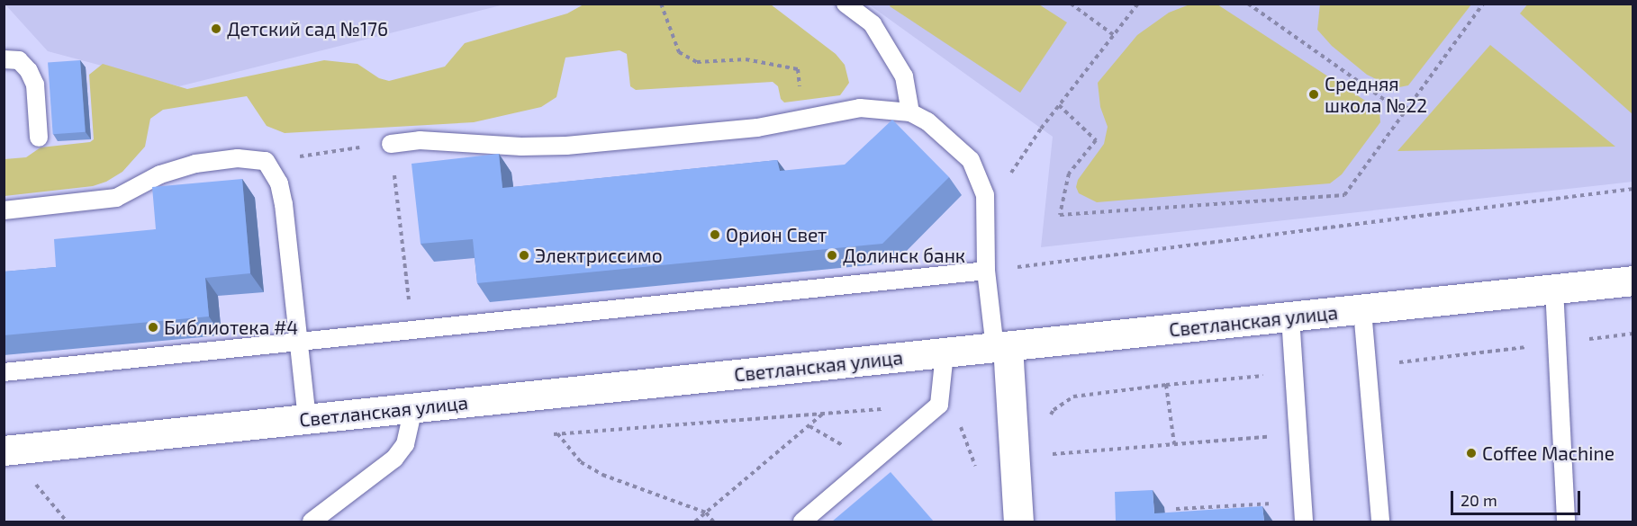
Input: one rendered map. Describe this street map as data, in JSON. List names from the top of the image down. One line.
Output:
{"streets":{"main road":["Светланская улица"]},"places":["Детский сад №176","Средняя школа №22","Орион Свет","Электриссимо","Долинск банк","Библиотека #4","Coffee Machine"],"scale_bar":"20 m"}
